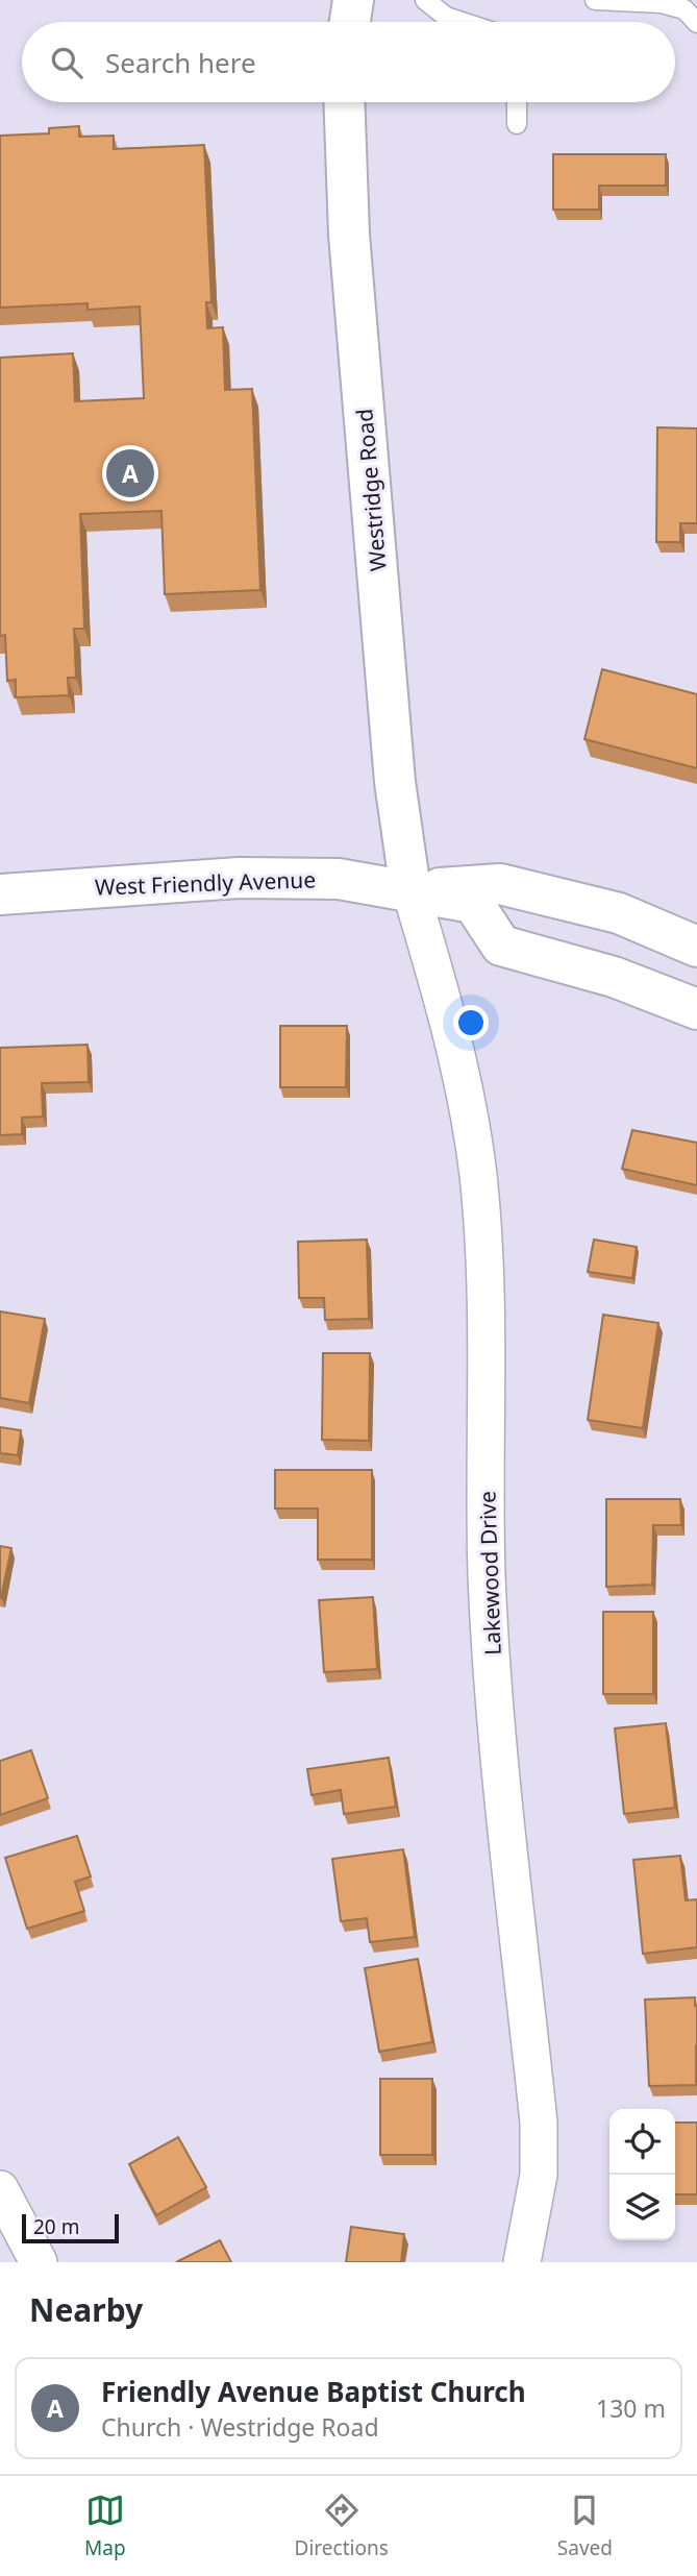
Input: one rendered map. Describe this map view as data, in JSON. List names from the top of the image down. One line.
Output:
{"streets":{"main road":["Westridge Road","West Friendly Avenue"],"street":["Lakewood Drive"]},"crossings":[["Westridge Road","West Friendly Avenue"],["Westridge Road","Lakewood Drive"],["West Friendly Avenue","Lakewood Drive"]],"scale_bar":"20 m","page":{"search":"Search here","pins":"A","scale":"20 m","heading":"Nearby","list":[{"mark":"A","name":"Friendly Avenue Baptist Church","note":"Church · Westridge Road","value":"130 m"}],"nav":["Map","Directions","Saved"]}}
